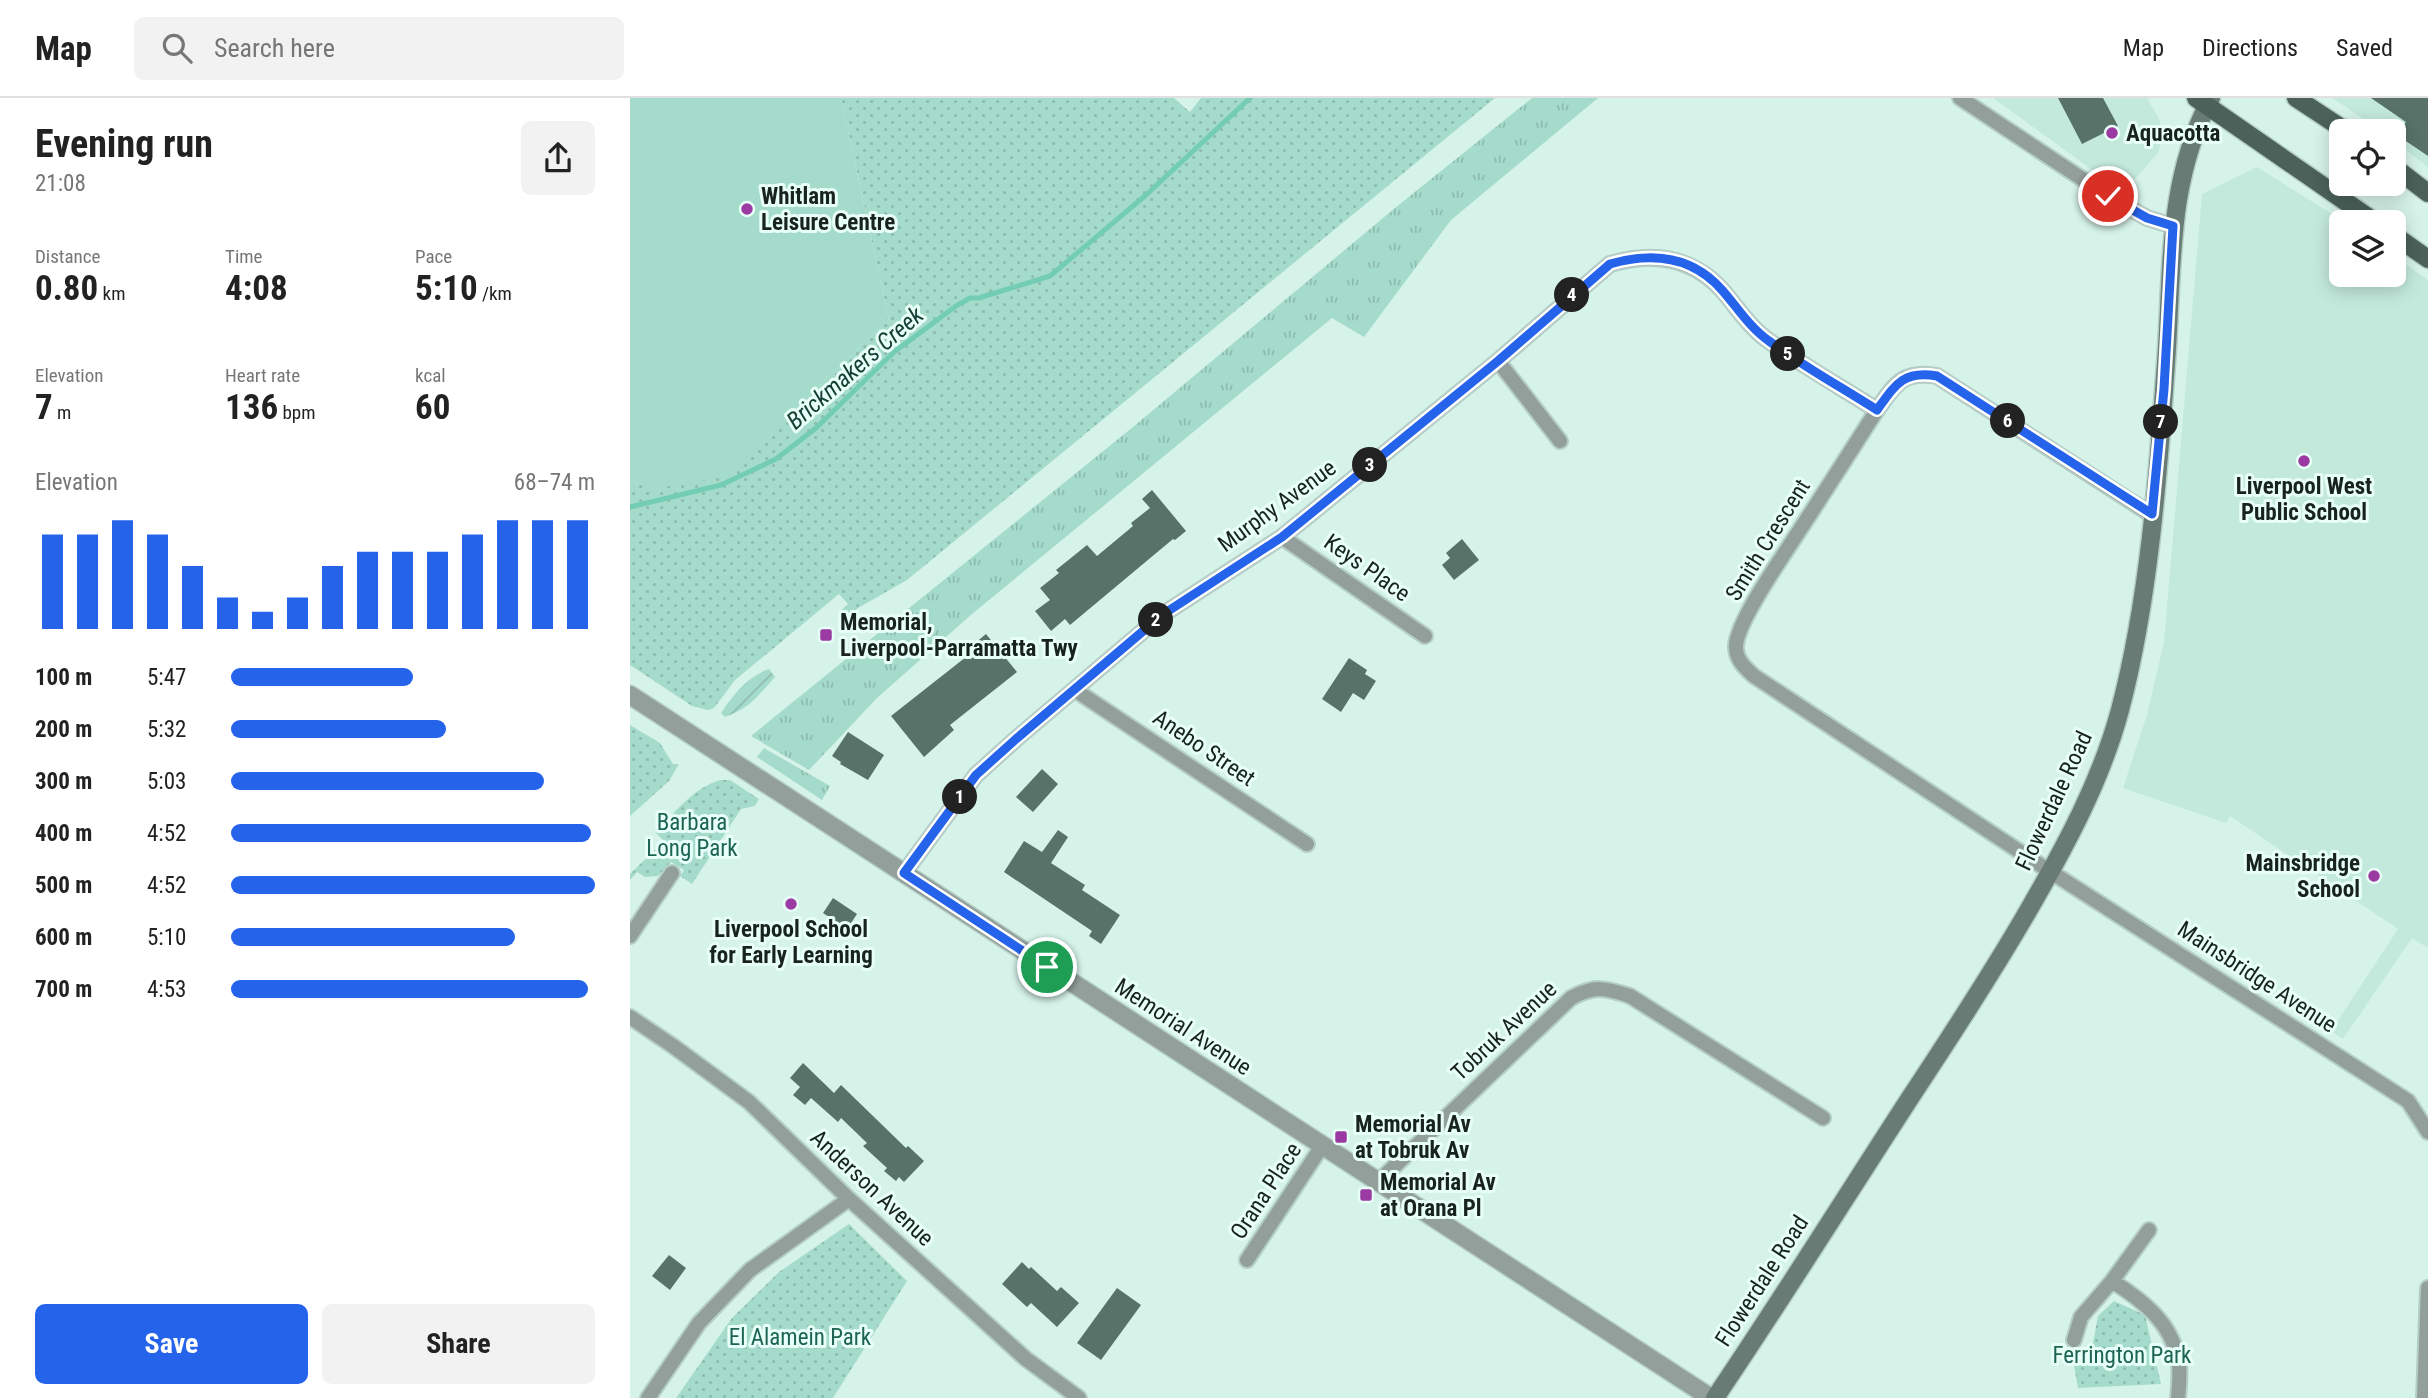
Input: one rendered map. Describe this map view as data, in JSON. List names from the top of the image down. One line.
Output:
{"streets":{"main road":["Flowerdale Road"],"street":["Murphy Avenue","Smith Crescent","Keys Place","Anebo Street","Mainsbridge Avenue","Memorial Avenue","Tobruk Avenue","Anderson Avenue","Orana Place"]},"crossings":[["Murphy Avenue","Smith Crescent"],["Murphy Avenue","Keys Place"],["Murphy Avenue","Anebo Street"],["Murphy Avenue","Memorial Avenue"],["Smith Crescent","Flowerdale Road"],["Smith Crescent","Mainsbridge Avenue"],["Flowerdale Road","Mainsbridge Avenue"],["Flowerdale Road","Memorial Avenue"],["Memorial Avenue","Tobruk Avenue"],["Memorial Avenue","Orana Place"]],"water":["Brickmakers Creek"],"parks":["Barbara Long Park","El Alamein Park","Ferrington Park"],"places":{"other":["Aquacotta","Whitlam Leisure Centre","Liverpool West Public School","Mainsbridge School","Liverpool School for Early Learning"],"transit":["Memorial, Liverpool-Parramatta Twy","Memorial Av at Tobruk Av","Memorial Av at Orana Pl"]},"page":{"header":"Map","search":"Search here","nav":["Map","Directions","Saved"],"heading":["Evening run","21:08"],"stats":[["Distance","0.80 km"],["Time","4:08"],["Pace","5:10 /km"],["Elevation","7 m"],["Heart rate","136 bpm"],["kcal","60"]],"pins":["4","5","6","7","3","2","1"],"chart":["Elevation","68–74 m"],"list":[{"name":"100 m","note":"5:47"},{"name":"200 m","note":"5:32"},{"name":"300 m","note":"5:03"},{"name":"400 m","note":"4:52"},{"name":"500 m","note":"4:52"},{"name":"600 m","note":"5:10"},{"name":"700 m","note":"4:53"}],"buttons":["Save","Share"]}}
